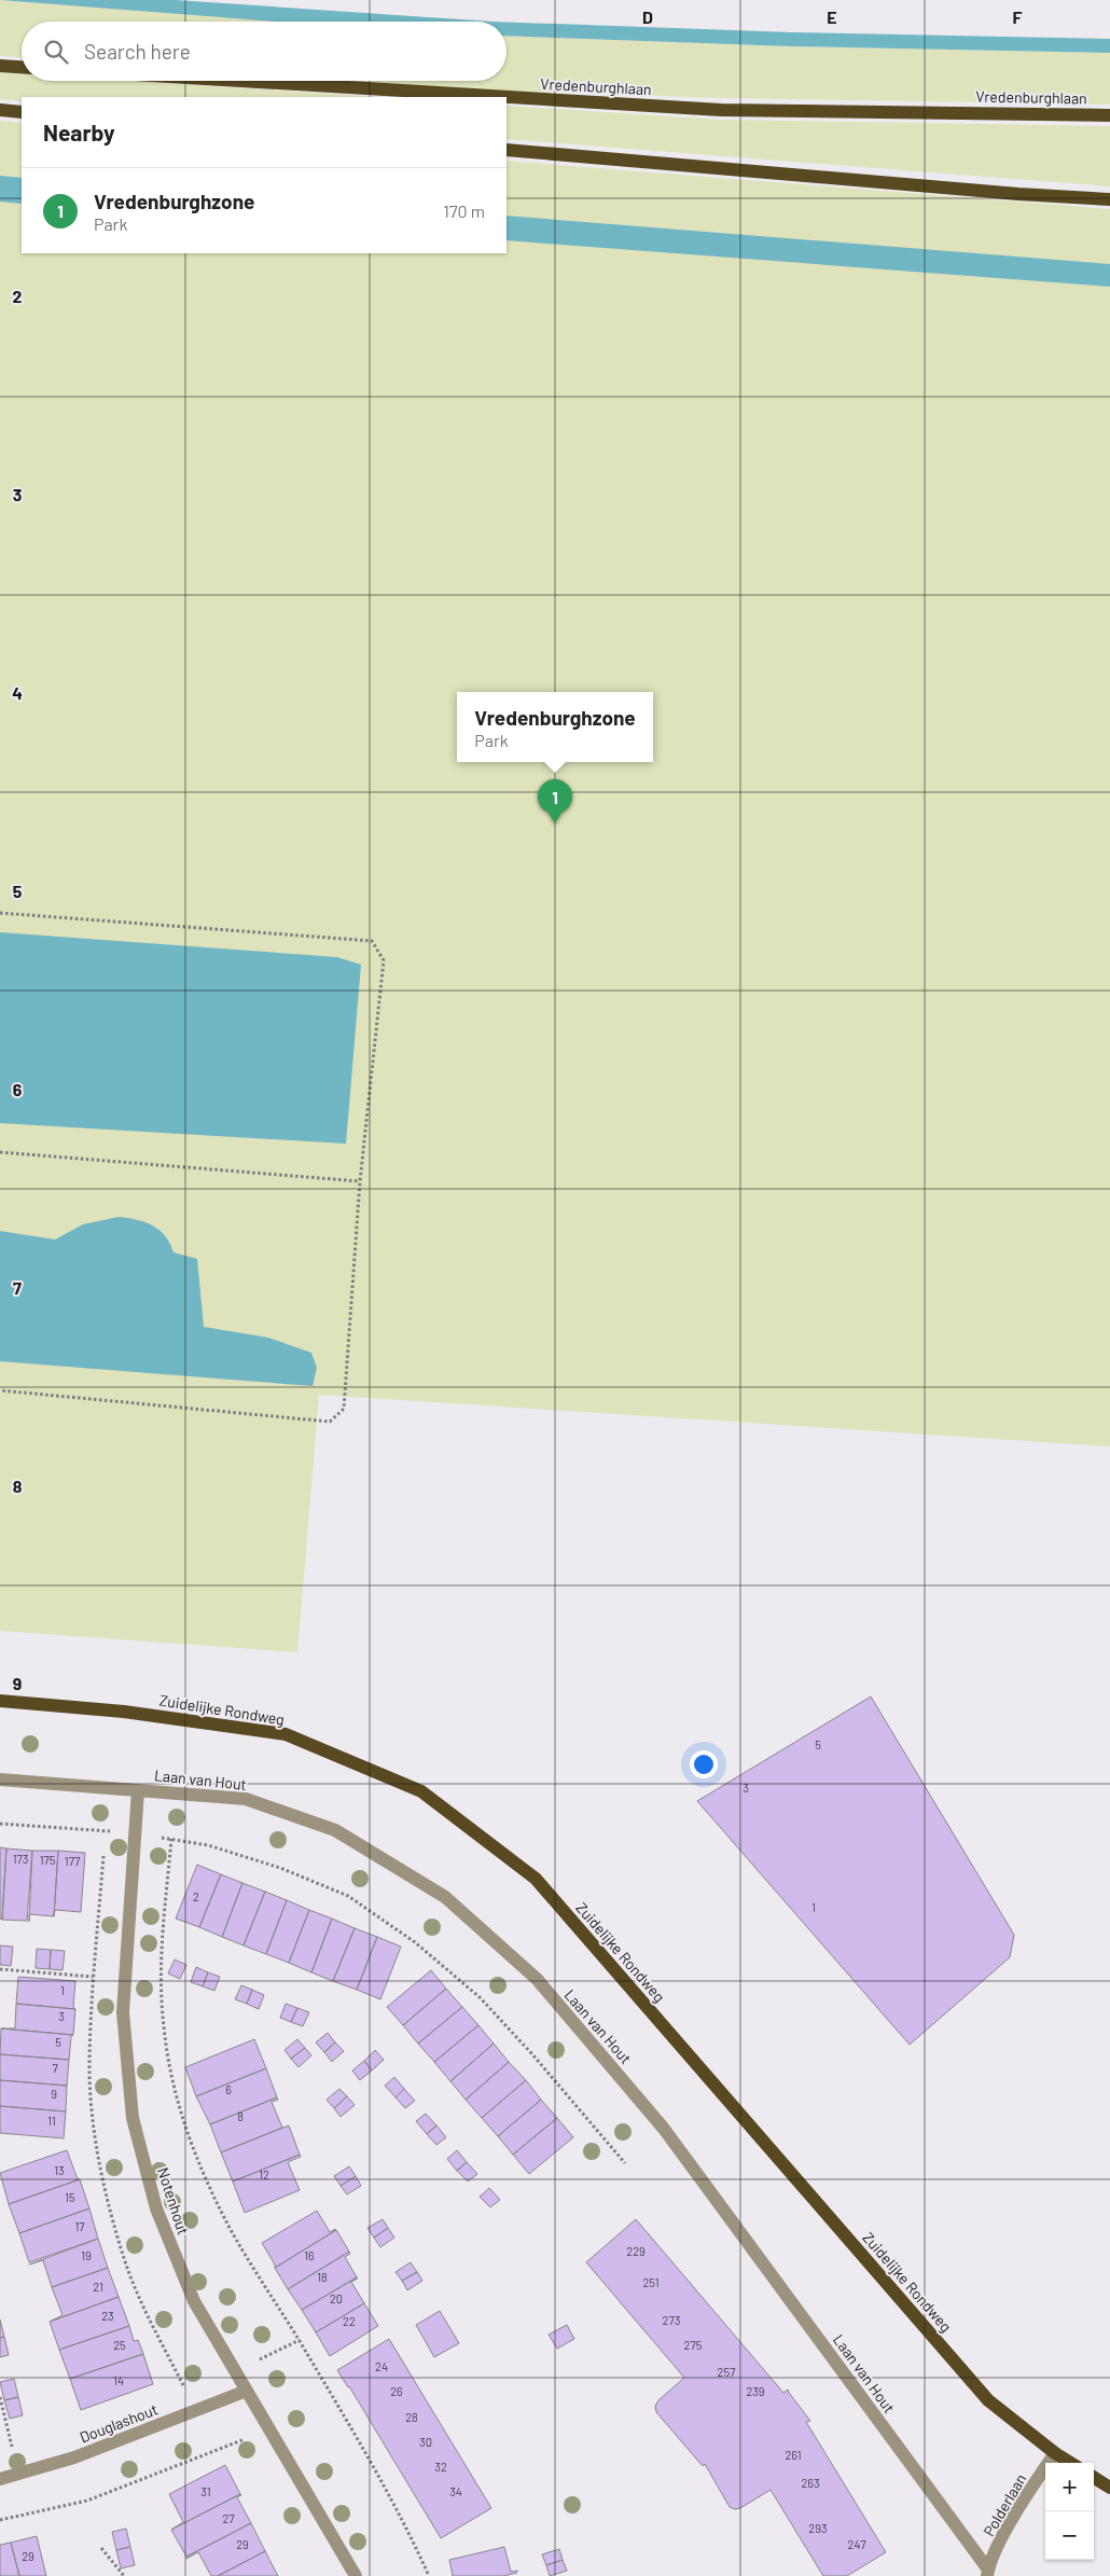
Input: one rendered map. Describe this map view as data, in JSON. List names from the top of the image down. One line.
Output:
{"streets":{"main road":["Vredenburghlaan","Zuidelijke Rondweg"],"street":["Laan van Hout","Notenhout","Douglashout","Polderlaan"]},"crossings":[["Zuidelijke Rondweg","Polderlaan"],["Laan van Hout","Notenhout"],["Laan van Hout","Polderlaan"],["Notenhout","Douglashout"]],"house_numbers":["5","3","173","175","177","2","1","1","3","5","7","6","9","8","11","13","12","15","17","229","19","16","18","251","21","20","23","273","22","25","275","24","257","14","26","239","28","30","261","32","263","31","34","27","293","29","247","29"],"page":{"search":"Search here","heading":"Nearby","list":[{"mark":"1","name":"Vredenburghzone","note":"Park","value":"170 m"}],"popup":["Vredenburghzone","Park"],"pins":"1","map_buttons":["+","−"]},"grid":{"columns":["D","E","F"],"rows":["2","3","4","5","6","7","8","9"]}}
